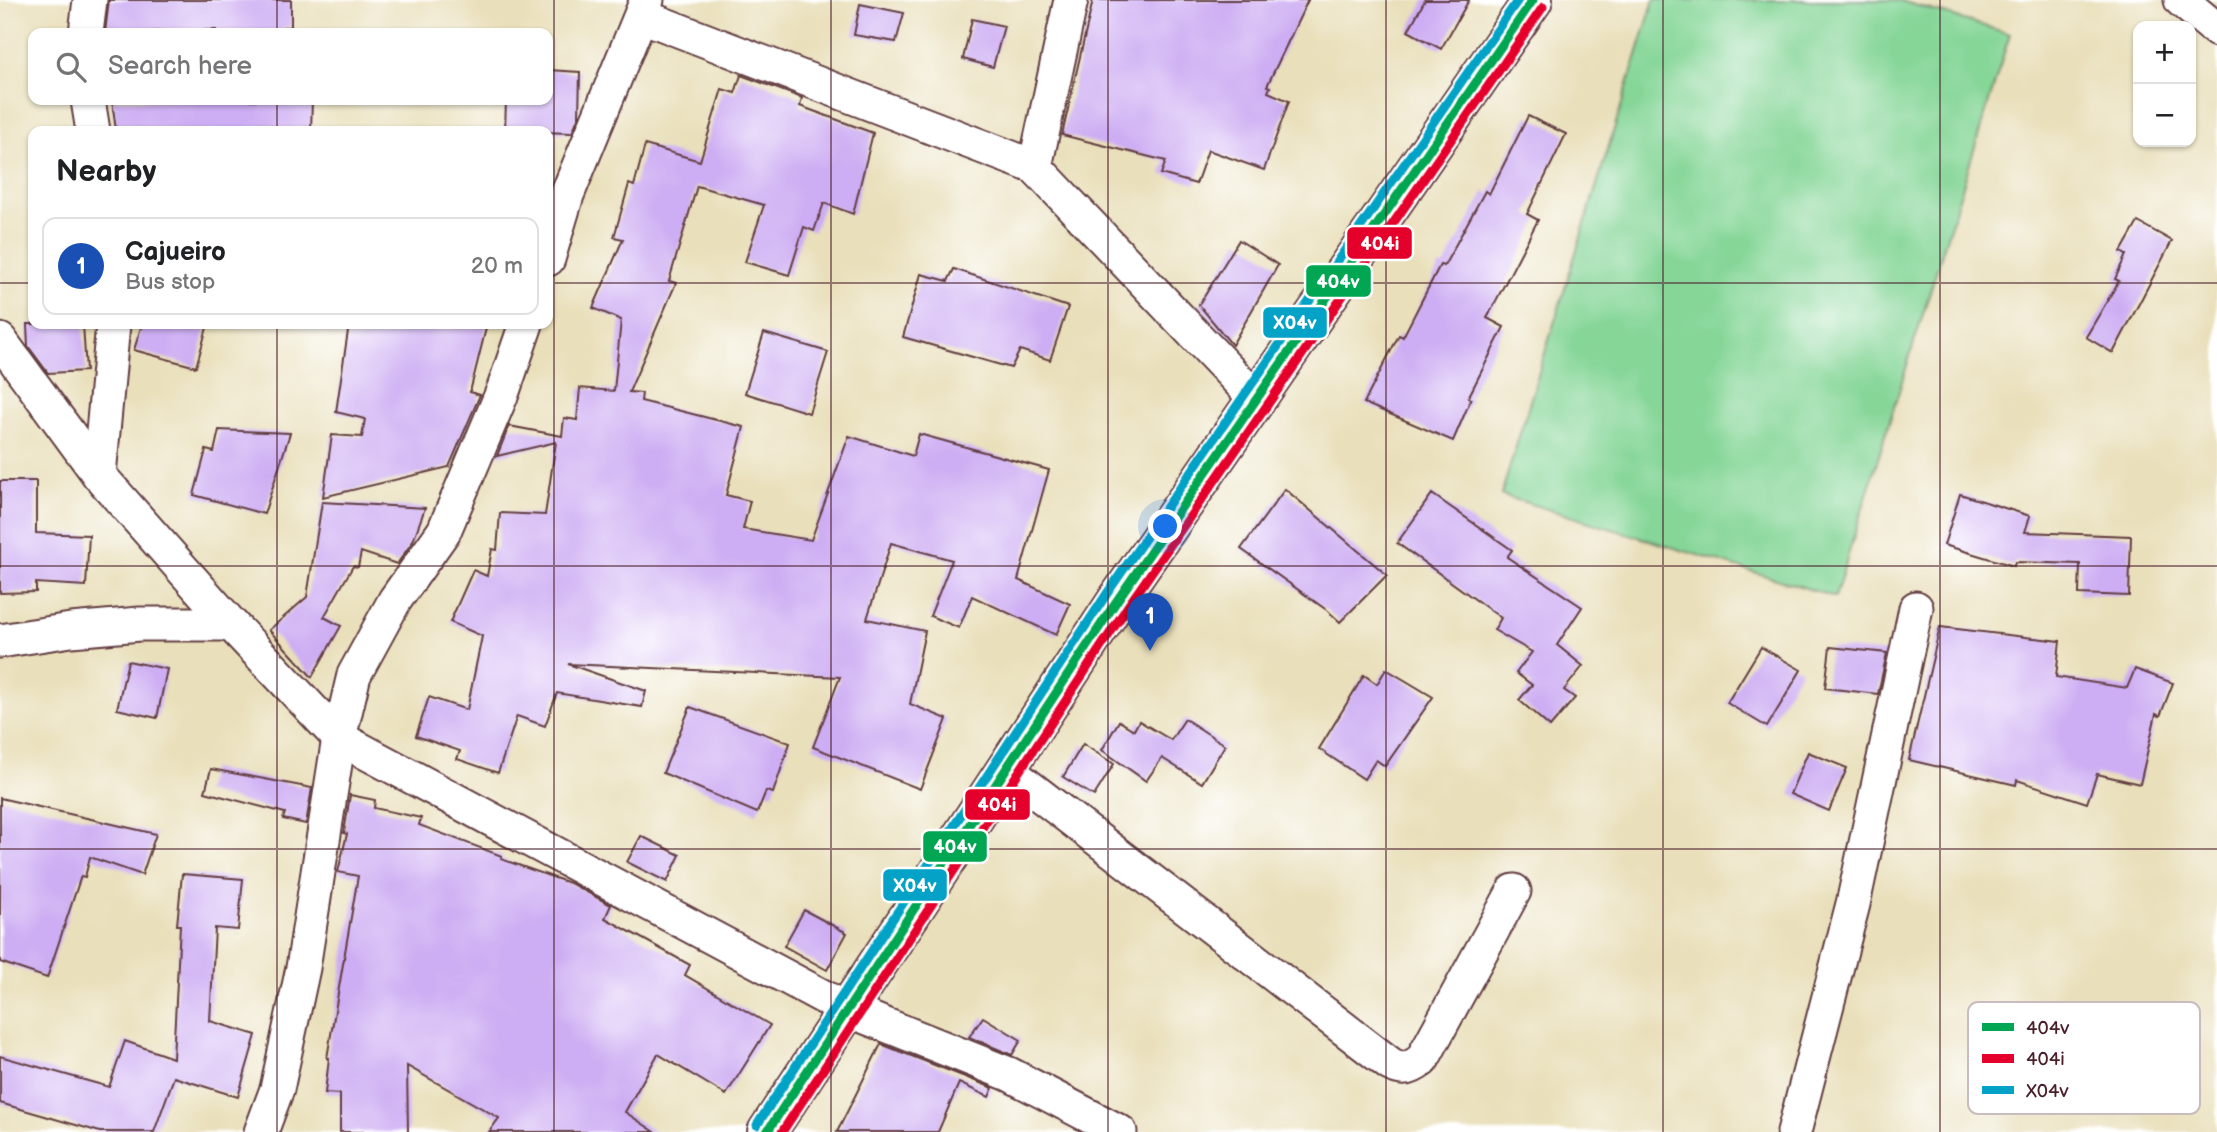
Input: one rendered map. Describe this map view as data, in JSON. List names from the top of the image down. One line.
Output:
{"lines":["transit line 404v","transit line X04v","transit line 404i"],"legend":["404v","404i","X04v"],"page":{"map_buttons":["+","−"],"search":"Search here","heading":"Nearby","list":[{"mark":"1","name":"Cajueiro","note":"Bus stop","value":"20 m"}],"pins":"1"}}
